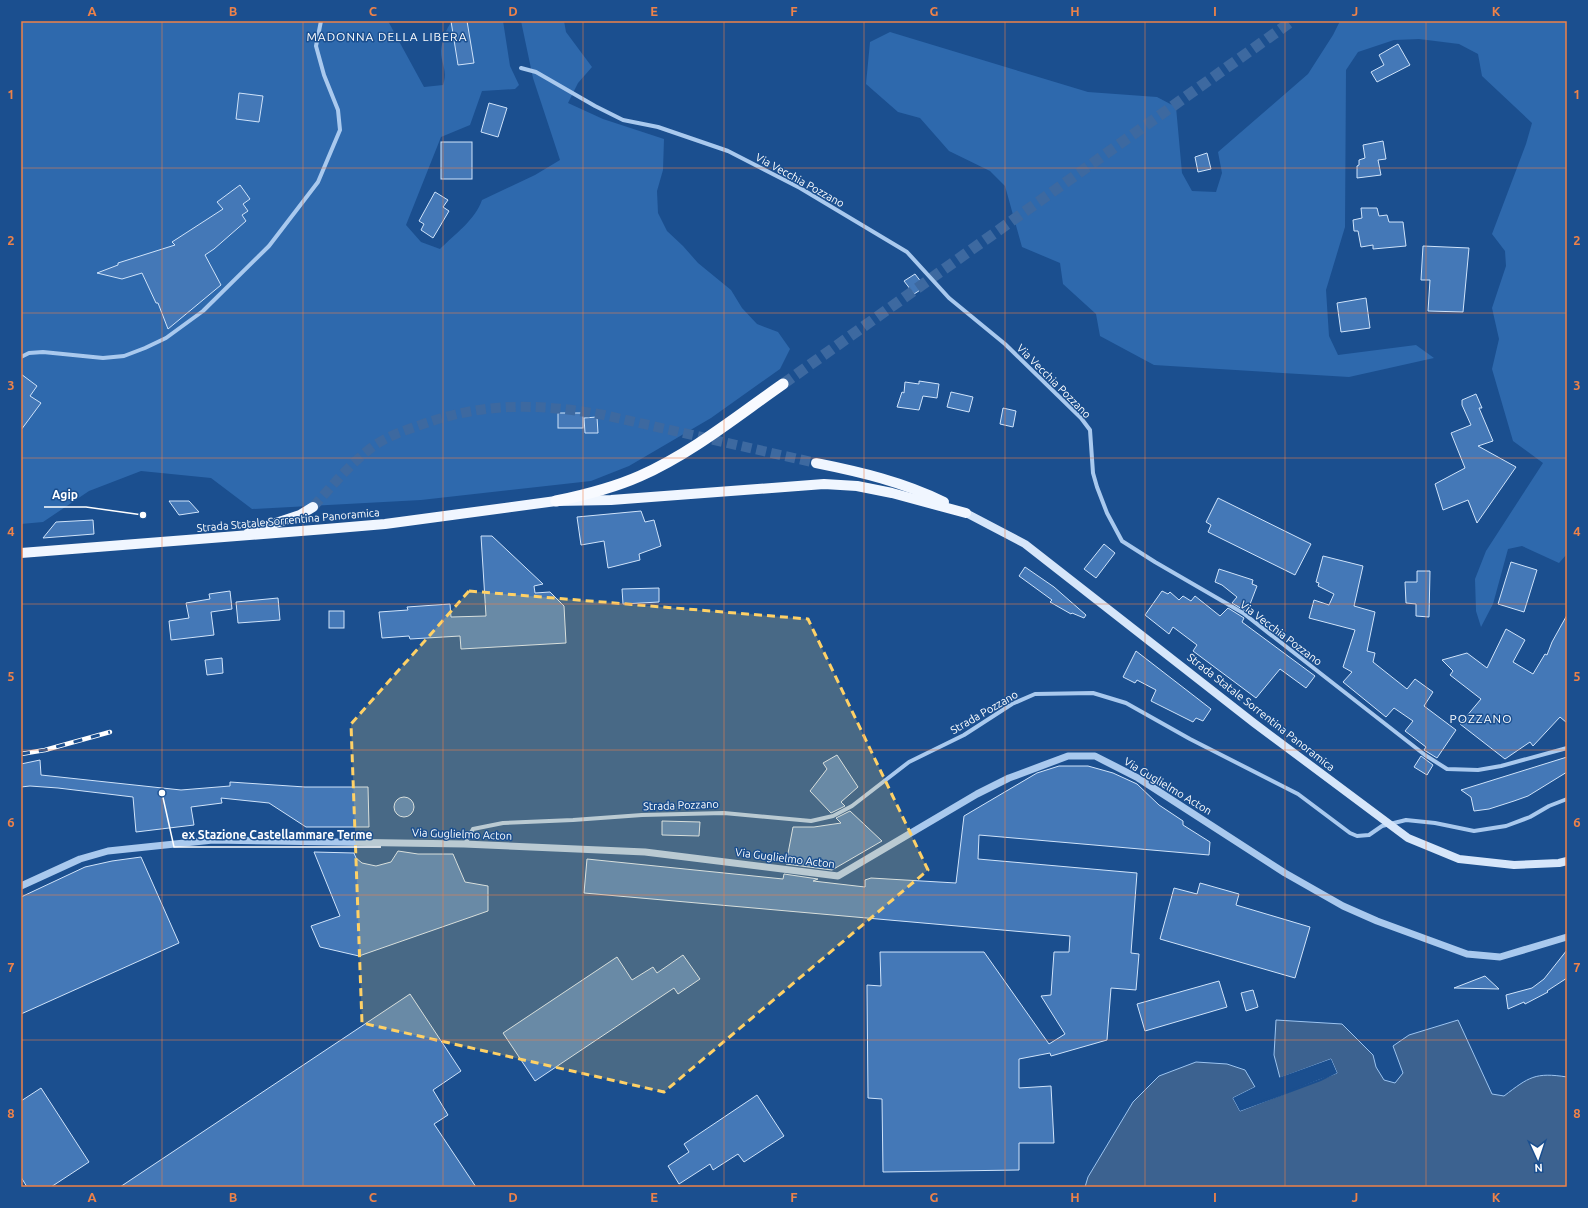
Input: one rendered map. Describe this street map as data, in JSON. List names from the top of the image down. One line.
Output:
{"streets":{"main road":["Strada Statale Sorrentina Panoramica"],"street":["Via Vecchia Pozzano","Strada Pozzano","Via Guglielmo Acton"]},"crossings":[["Strada Statale Sorrentina Panoramica","Strada Pozzano"],["Strada Pozzano","Via Guglielmo Acton"]],"districts":["MADONNA DELLA LIBERA","POZZANO"],"places":["Agip","ex Stazione Castellammare Terme"],"north":"bottom","grid":{"columns":["A","B","C","D","E","F","G","H","I","J","K"],"rows":["1","2","3","4","5","6","7","8"]}}
